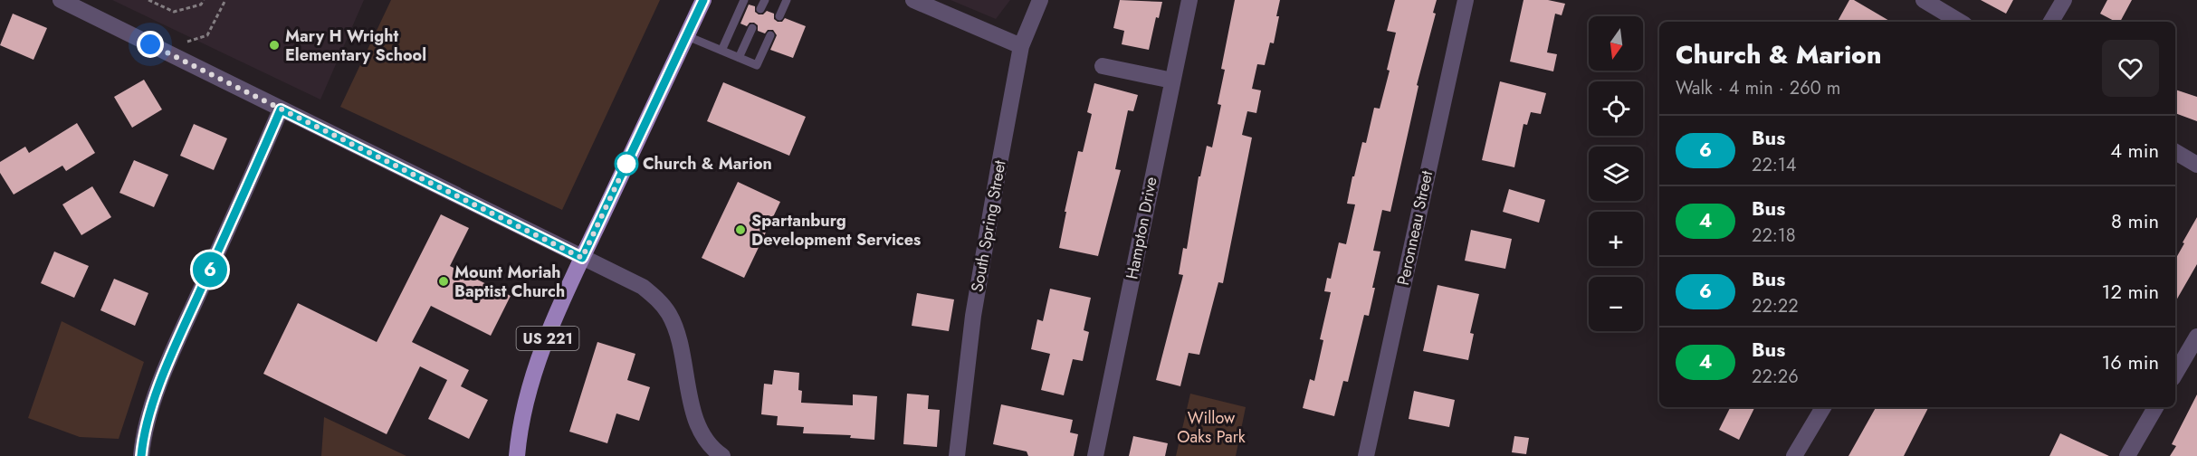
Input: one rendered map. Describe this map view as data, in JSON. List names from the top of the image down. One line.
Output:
{"streets":{"main road":["US 221"],"street":["South Spring Street","Hampton Drive","Peronneau Street"]},"parks":["Willow Oaks Park"],"places":["Mary H Wright Elementary School","Church & Marion","Spartanburg Development Services","Mount Moriah Baptist Church"],"lines":["bus line 6"],"north":"bottom","page":{"on_map":"6","map_buttons":["+","−"],"heading":["Church & Marion","Walk · 4 min · 260 m"],"list":[{"mark":"6","name":"Bus","note":"22:14","value":"4 min"},{"mark":"4","name":"Bus","note":"22:18","value":"8 min"},{"mark":"6","name":"Bus","note":"22:22","value":"12 min"},{"mark":"4","name":"Bus","note":"22:26","value":"16 min"}]}}
